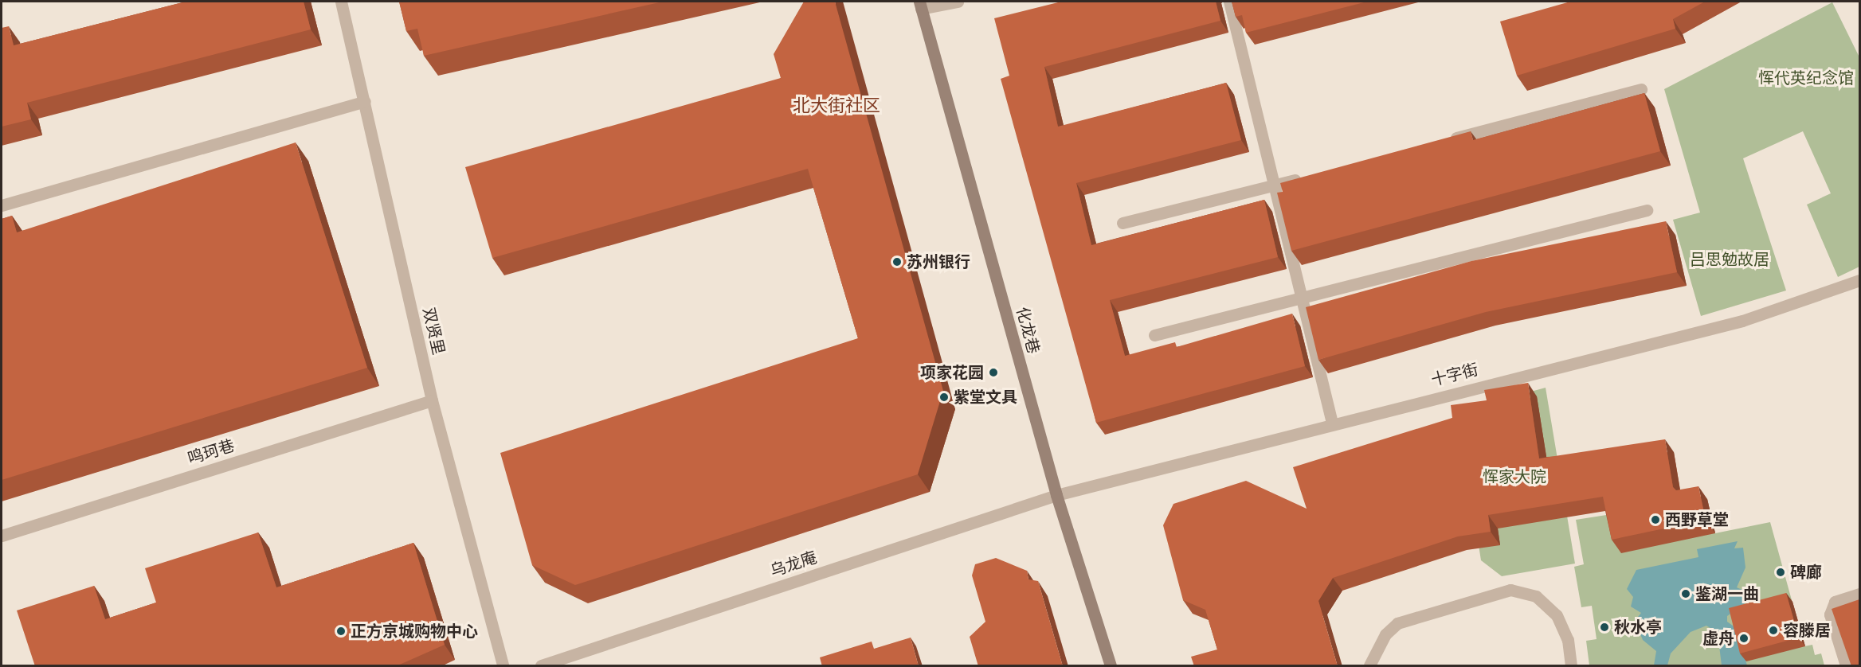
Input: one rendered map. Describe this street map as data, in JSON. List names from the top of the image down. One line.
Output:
{"streets":{"street":["化龙巷","双贤里","十字街","鸣珂巷","乌龙庵"]},"crossings":[["化龙巷","十字街"],["化龙巷","乌龙庵"],["双贤里","鸣珂巷"],["十字街","乌龙庵"]],"districts":["北大街社区"],"parks":["恽代英纪念馆","吕思勉故居","恽家大院"],"places":["苏州银行","项家花园","紫堂文具","西野草堂","碑廊","鉴湖一曲","秋水亭","容滕居","正方京城购物中心","虚舟"]}
